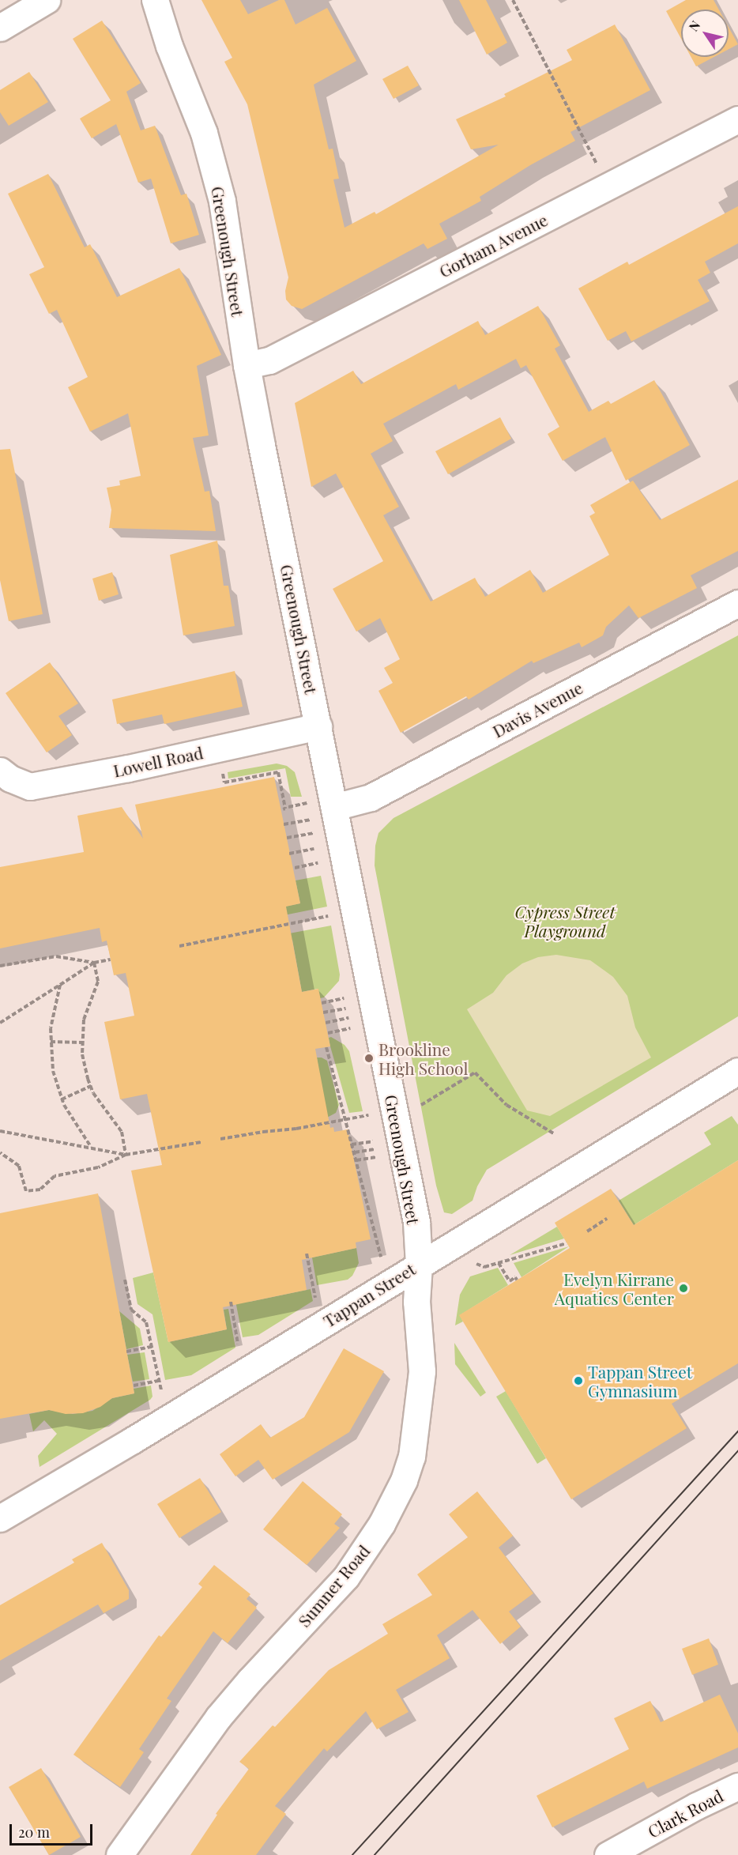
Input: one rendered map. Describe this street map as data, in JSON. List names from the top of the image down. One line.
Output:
{"streets":{"street":["Gorham Avenue","Greenough Street","Davis Avenue","Lowell Road","Tappan Street","Sumner Road","Clark Road"]},"crossings":[["Gorham Avenue","Greenough Street"],["Greenough Street","Davis Avenue"],["Greenough Street","Lowell Road"],["Greenough Street","Tappan Street"],["Greenough Street","Sumner Road"],["Tappan Street","Sumner Road"]],"parks":["Cypress Street Playground"],"places":["Brookline High School","Evelyn Kirrane Aquatics Center","Tappan Street Gymnasium"],"scale_bar":"20 m","north":"top left"}
